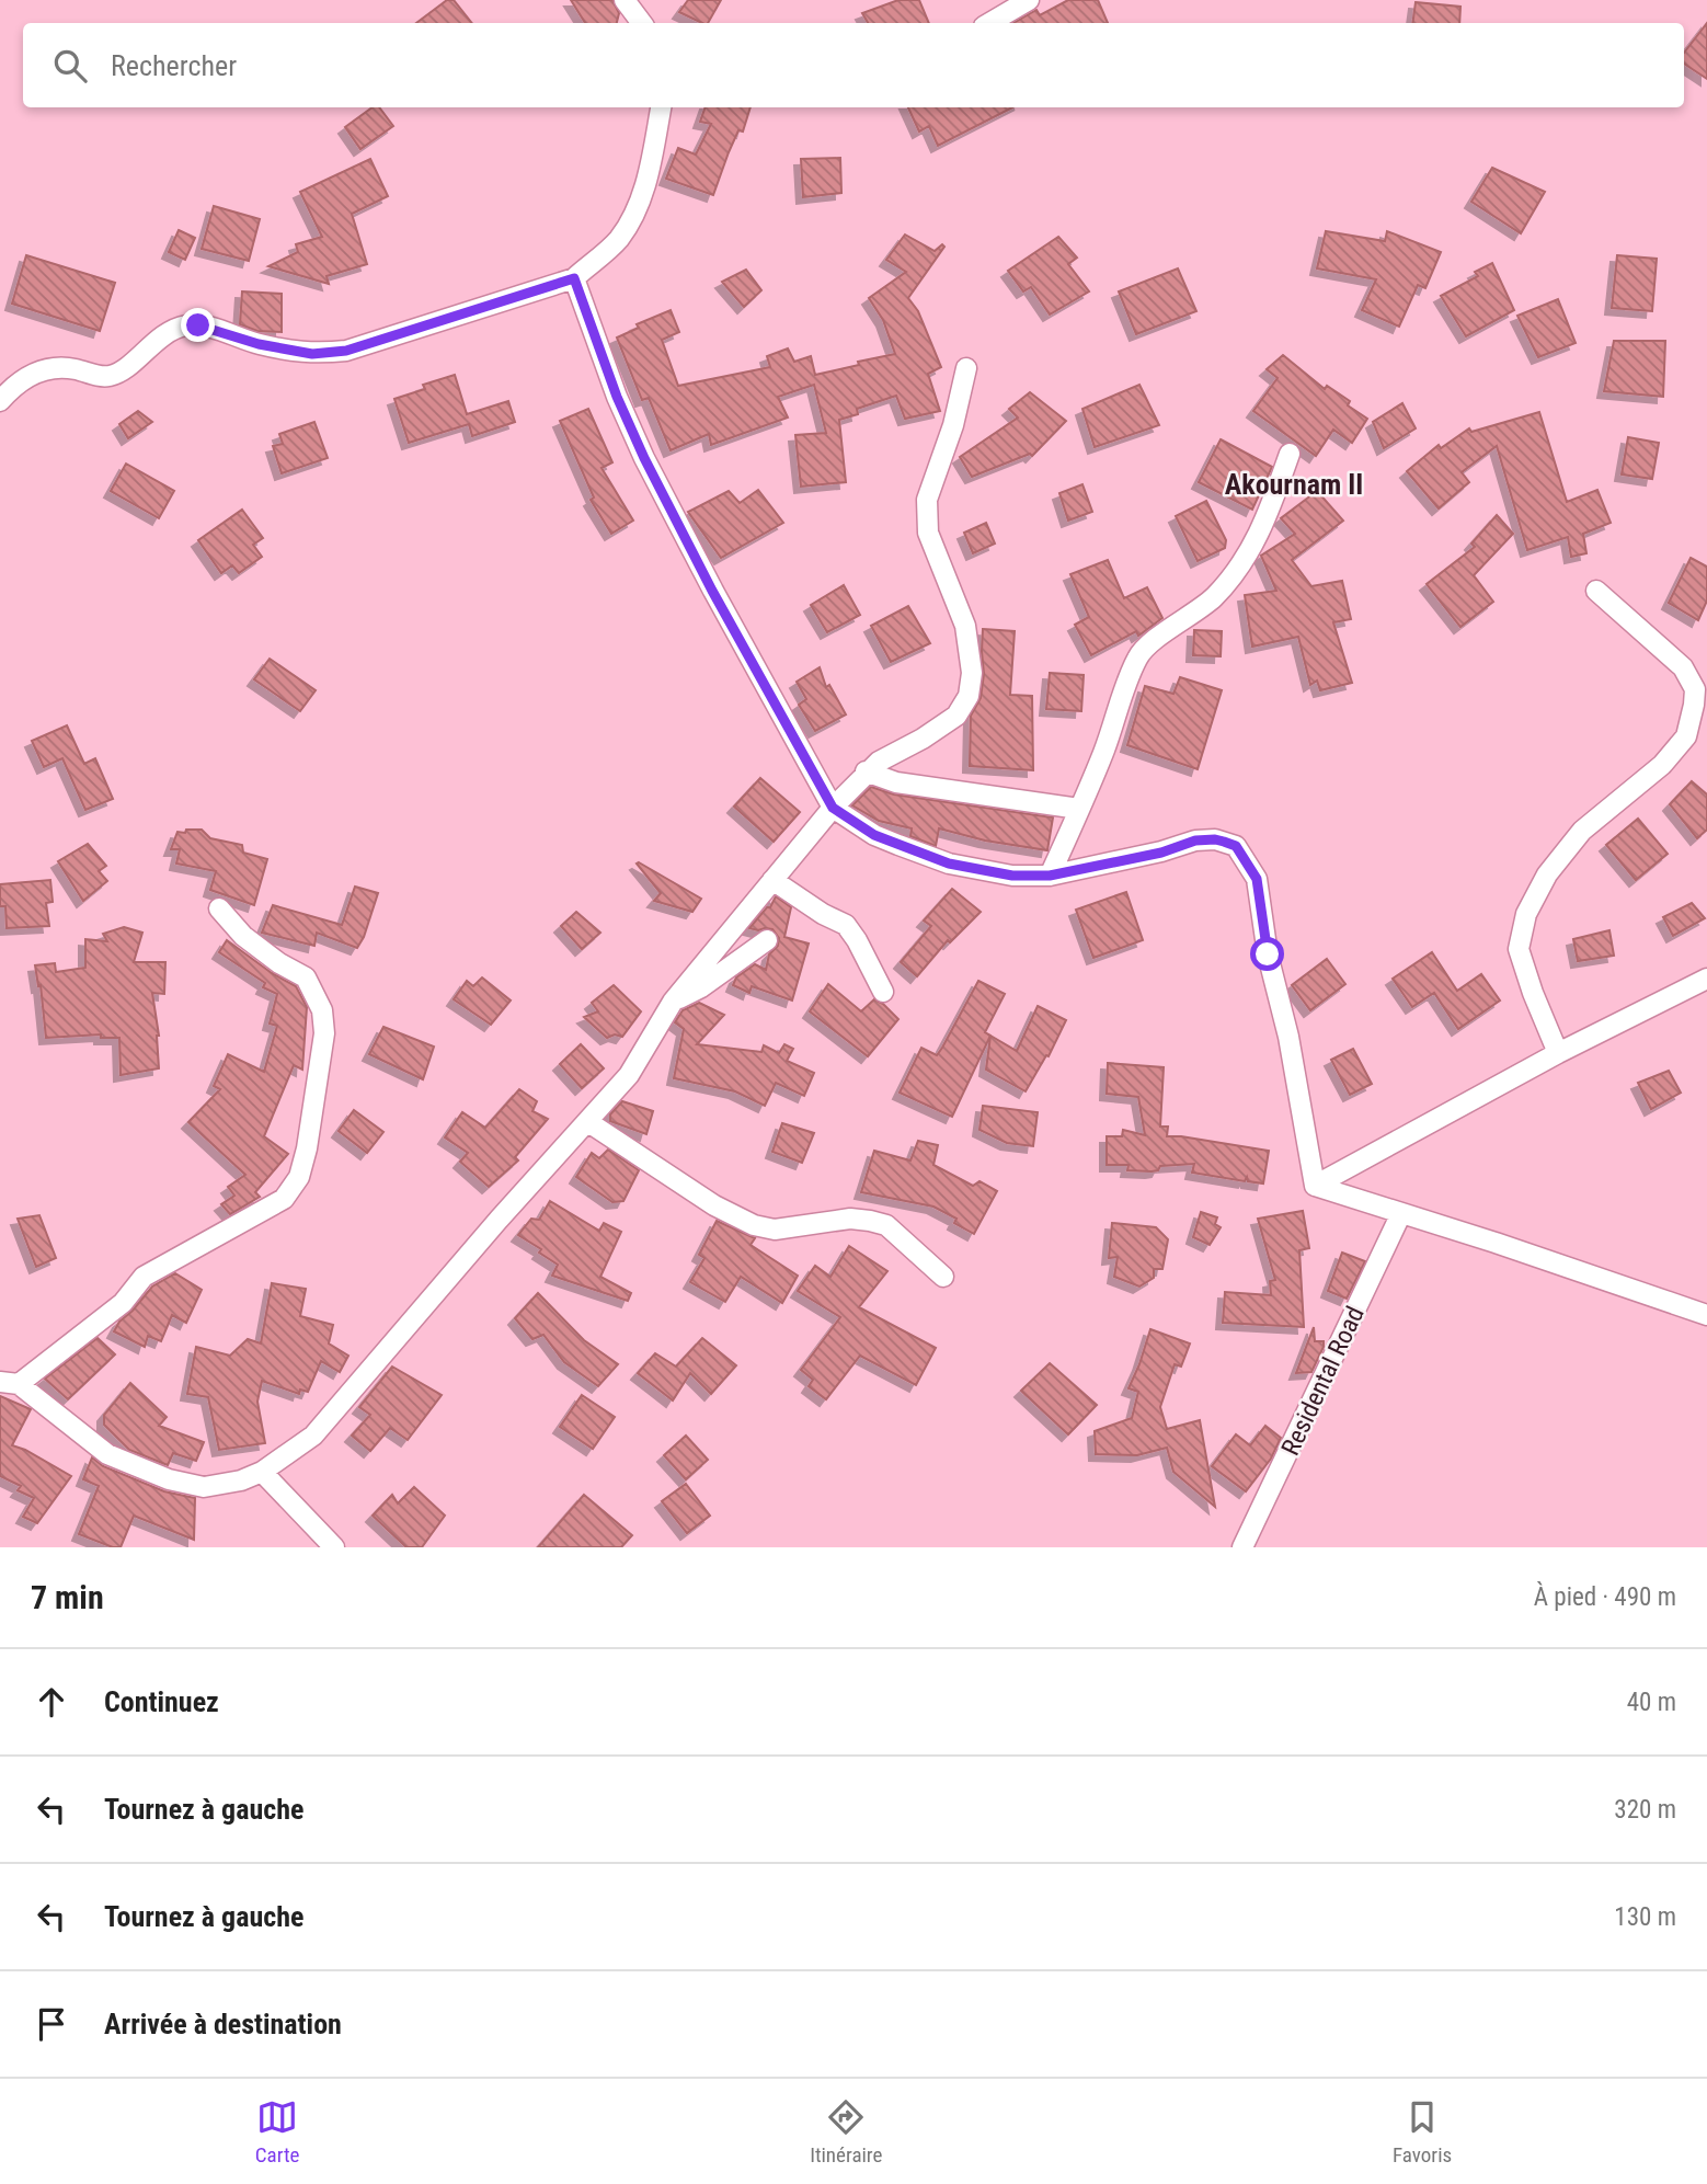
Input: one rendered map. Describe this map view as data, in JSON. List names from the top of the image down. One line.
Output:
{"streets":{"street":["Residental Road"]},"districts":["Akournam II"],"page":{"search":"Rechercher","heading":["7 min","À pied · 490 m"],"list":[["Continuez","40 m"],["Tournez à gauche","320 m"],["Tournez à gauche","130 m"],"Arrivée à destination"],"nav":["Carte","Itinéraire","Favoris"]}}
